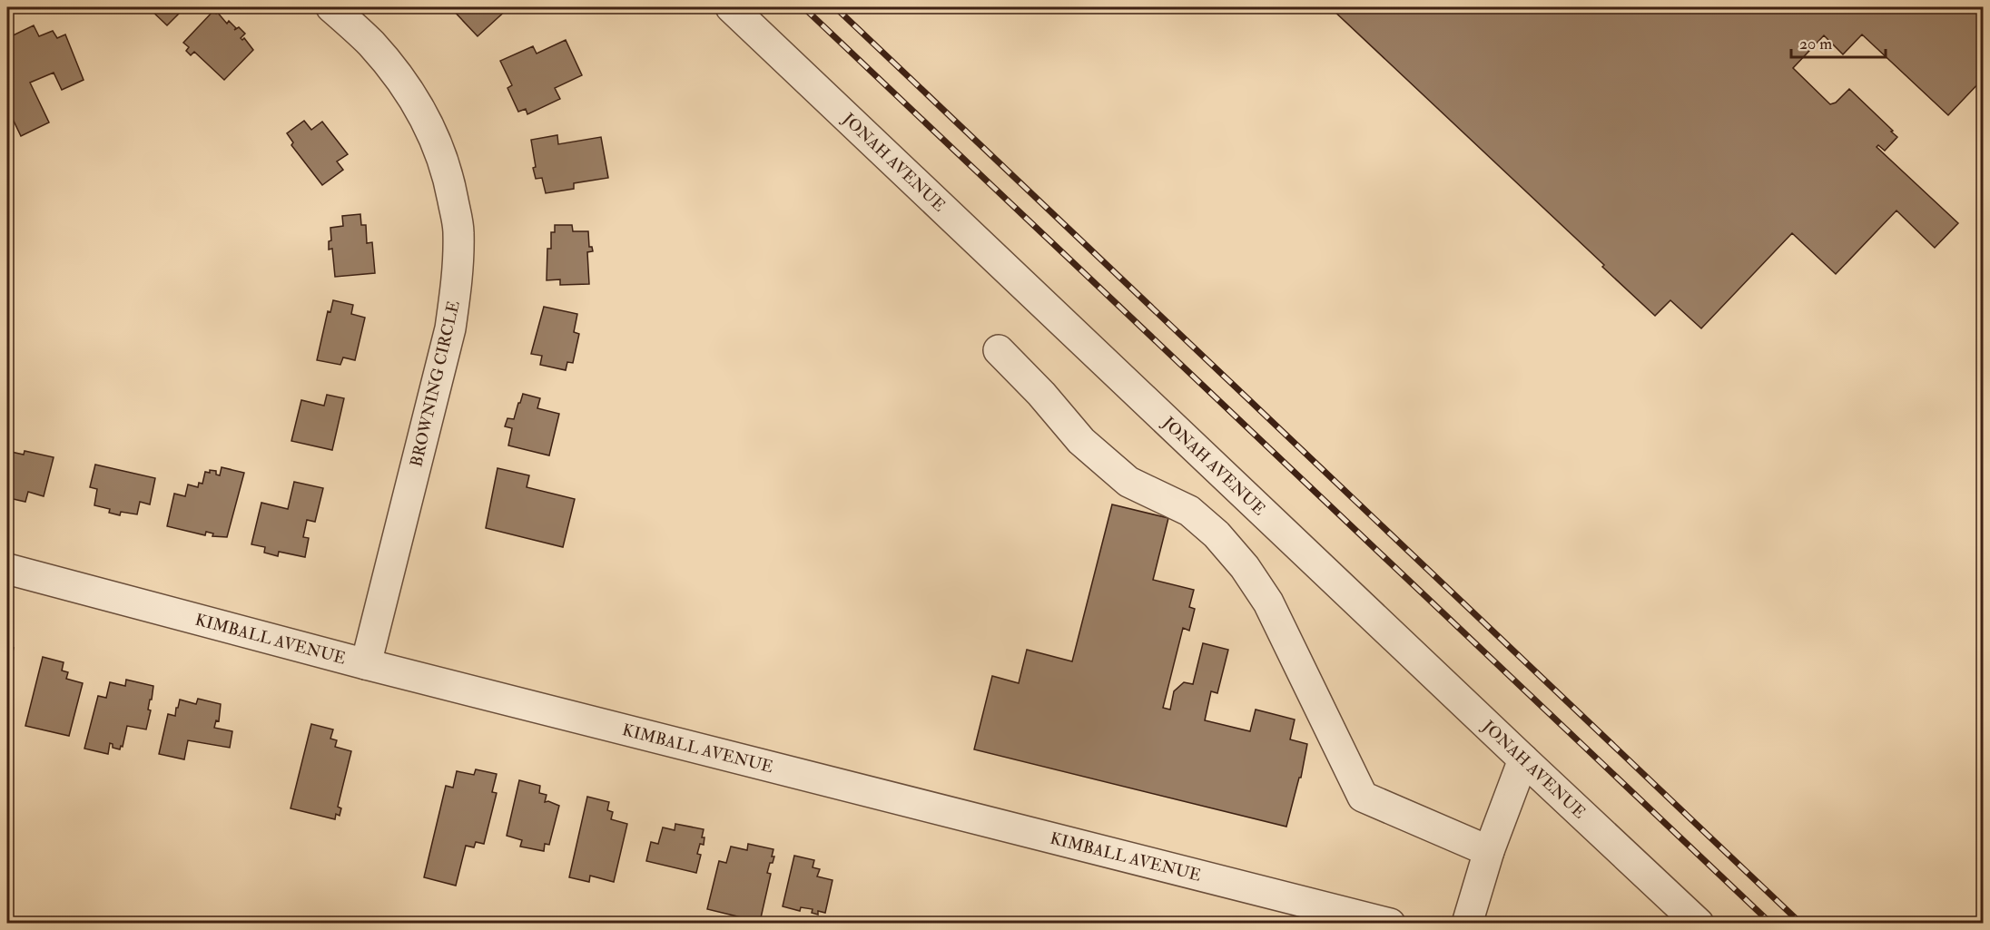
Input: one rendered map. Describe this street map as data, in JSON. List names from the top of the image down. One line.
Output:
{"streets":{"street":["JONAH AVENUE","BROWNING CIRCLE","KIMBALL AVENUE"]},"crossings":[["BROWNING CIRCLE","KIMBALL AVENUE"]],"scale_bar":"20 m"}
